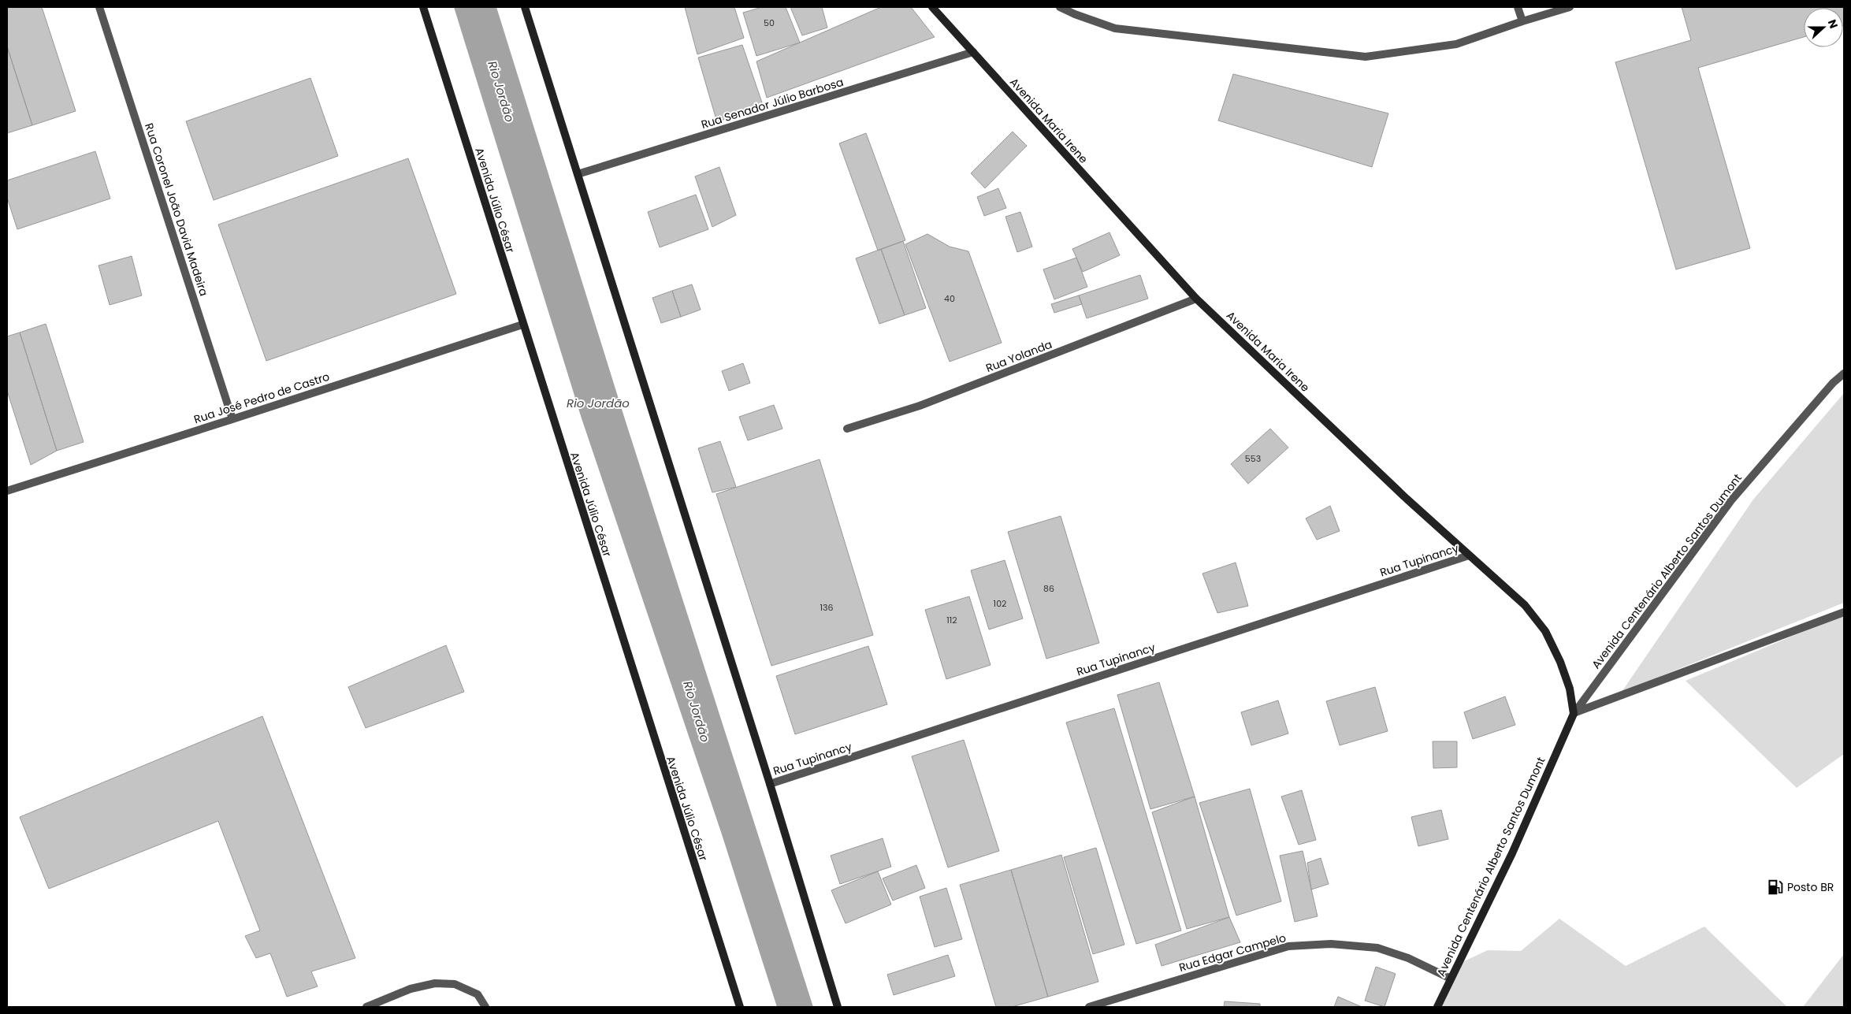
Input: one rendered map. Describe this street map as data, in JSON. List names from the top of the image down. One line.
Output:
{"streets":{"street":["Rua Senador Júlio Barbosa","Avenida Maria Irene","Avenida Júlio César","Rua Coronel João David Madeira","Rua Yolanda","Rua José Pedro de Castro","Rua Tupinancy","Avenida Centenário Alberto Santos Dumont","Rua Edgar Campelo"]},"crossings":[["Rua Senador Júlio Barbosa","Avenida Maria Irene"],["Avenida Maria Irene","Rua Yolanda"],["Avenida Maria Irene","Rua Tupinancy"],["Avenida Maria Irene","Avenida Centenário Alberto Santos Dumont"],["Avenida Júlio César","Rua José Pedro de Castro"],["Rua Coronel João David Madeira","Rua José Pedro de Castro"],["Avenida Centenário Alberto Santos Dumont","Rua Edgar Campelo"]],"water":["Rio Jordão"],"places":{"fuel station":["Posto BR"]},"house_numbers":["50","40","553","86","102","136","112"],"north":"right"}
